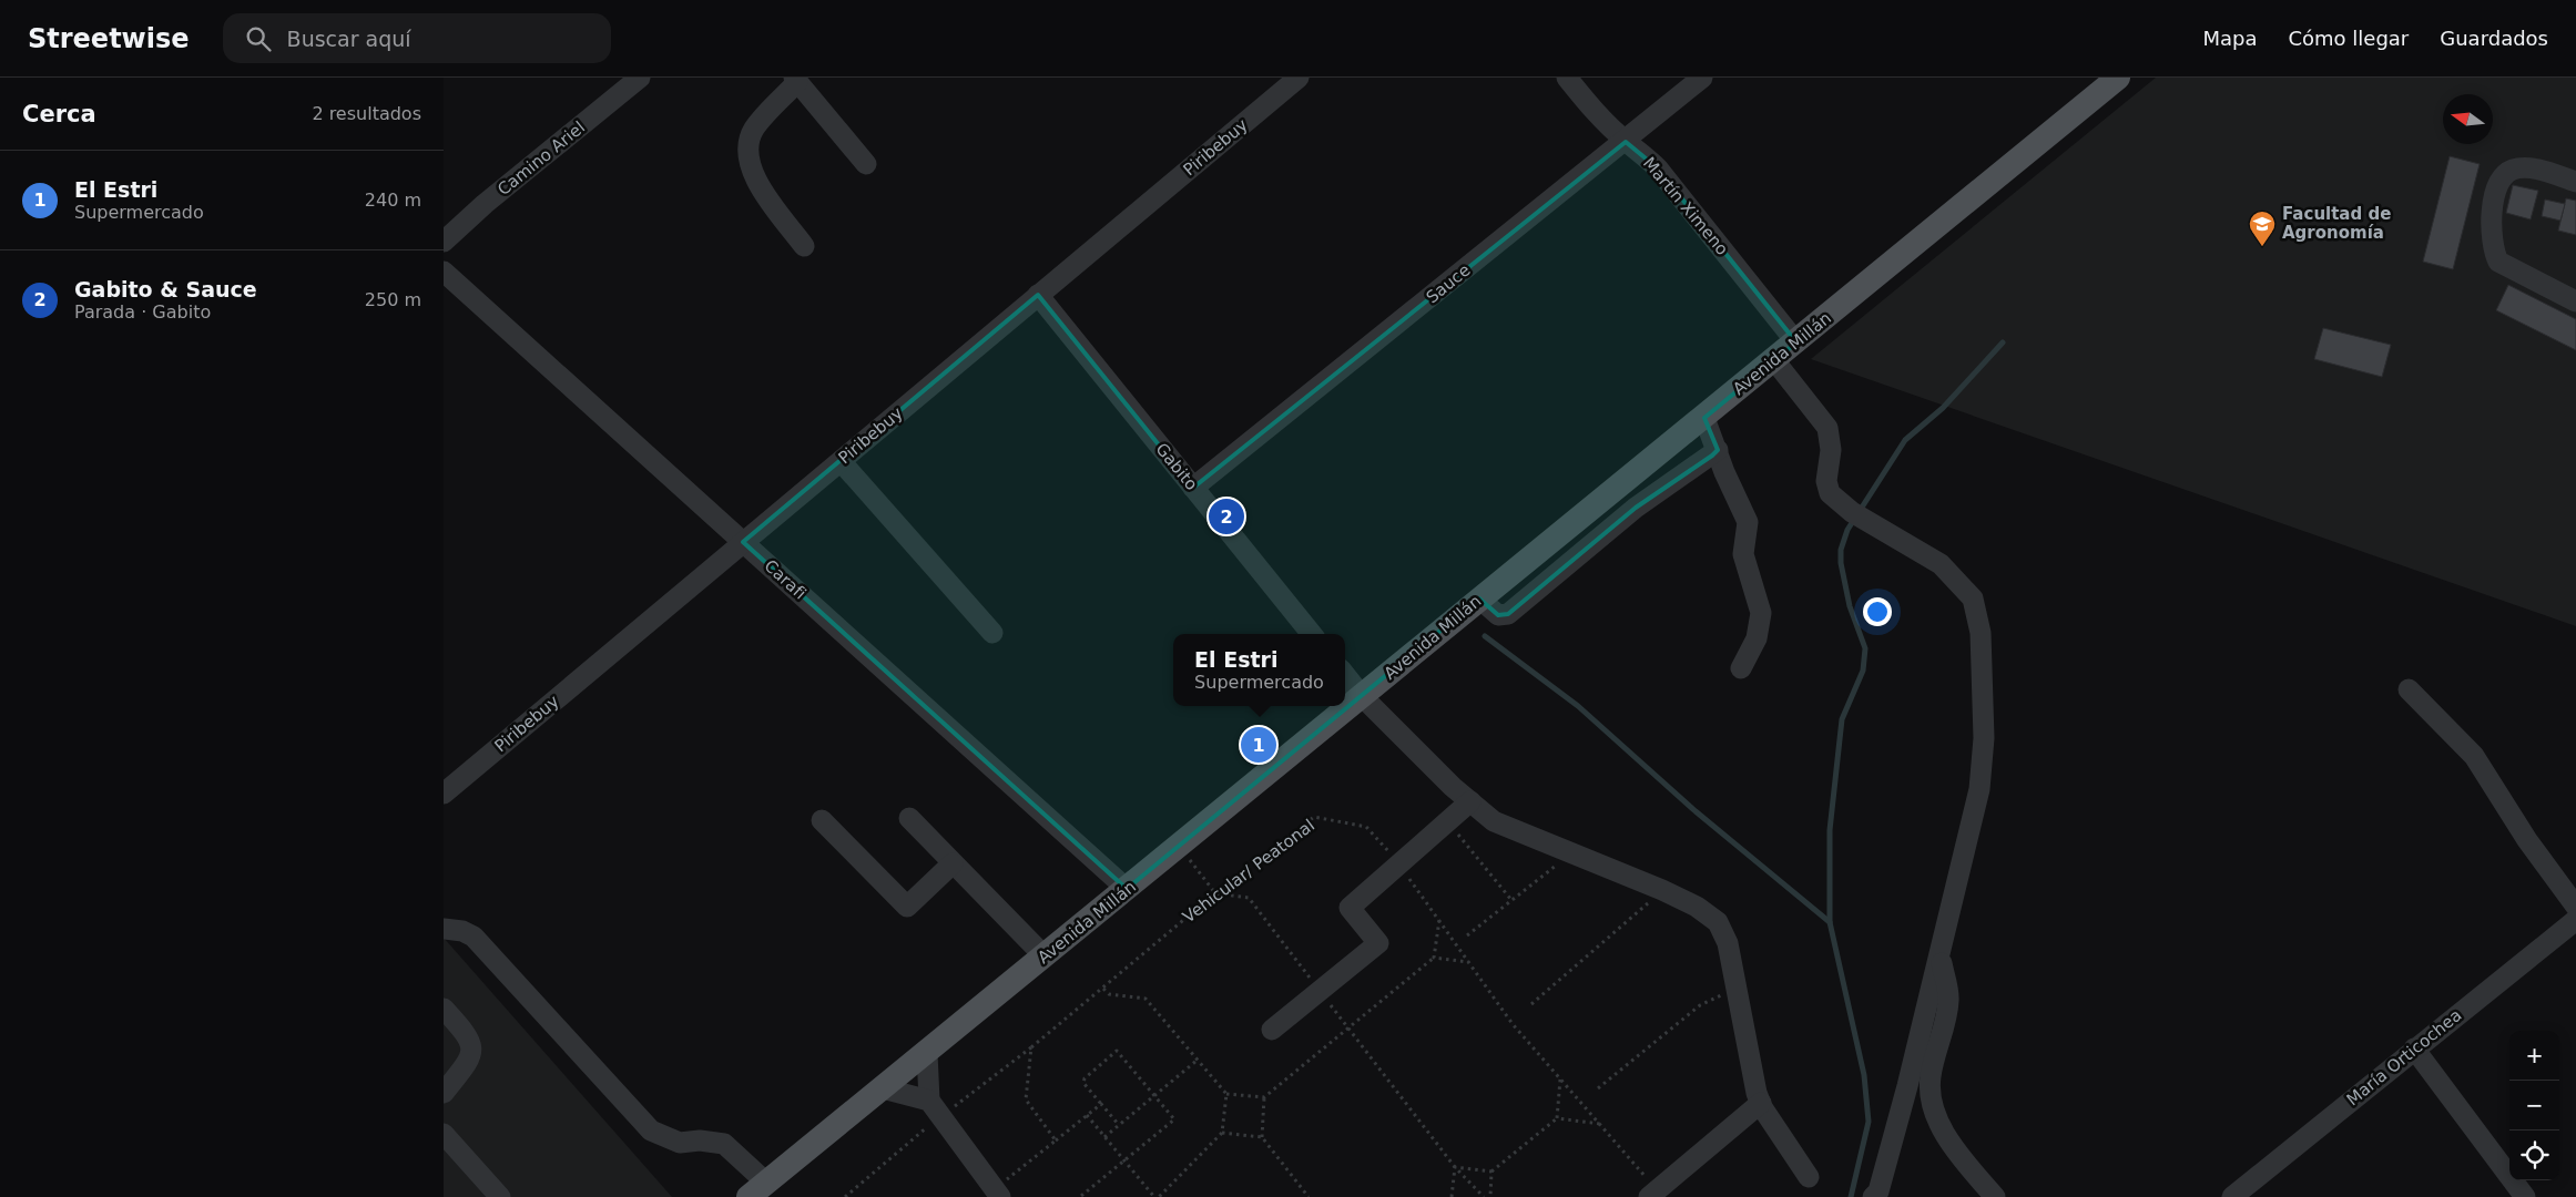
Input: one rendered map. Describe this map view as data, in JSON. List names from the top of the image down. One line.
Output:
{"streets":{"main road":["Avenida Millán"],"street":["Piribebuy","Camino Ariel","Martín Ximeno","Sauce","Gabito","Carafi","María Orticochea"],"path":["Vehicular/ Peatonal"]},"crossings":[["Piribebuy","Gabito"],["Piribebuy","Carafi"],["Martín Ximeno","Sauce"],["Martín Ximeno","Avenida Millán"],["Sauce","Gabito"],["Avenida Millán","Carafi"]],"places":{"school or university":["Facultad de Agronomía"]},"north":"left","page":{"header":"Streetwise","search":"Buscar aquí","nav":["Mapa","Cómo llegar","Guardados"],"heading":["Cerca","2 resultados"],"list":[{"mark":"1","name":"El Estri","note":"Supermercado","value":"240 m"},{"mark":"2","name":"Gabito & Sauce","note":"Parada · Gabito","value":"250 m"}],"pins":["2","1"],"popup":["El Estri","Supermercado"],"map_buttons":["+","−"]}}
